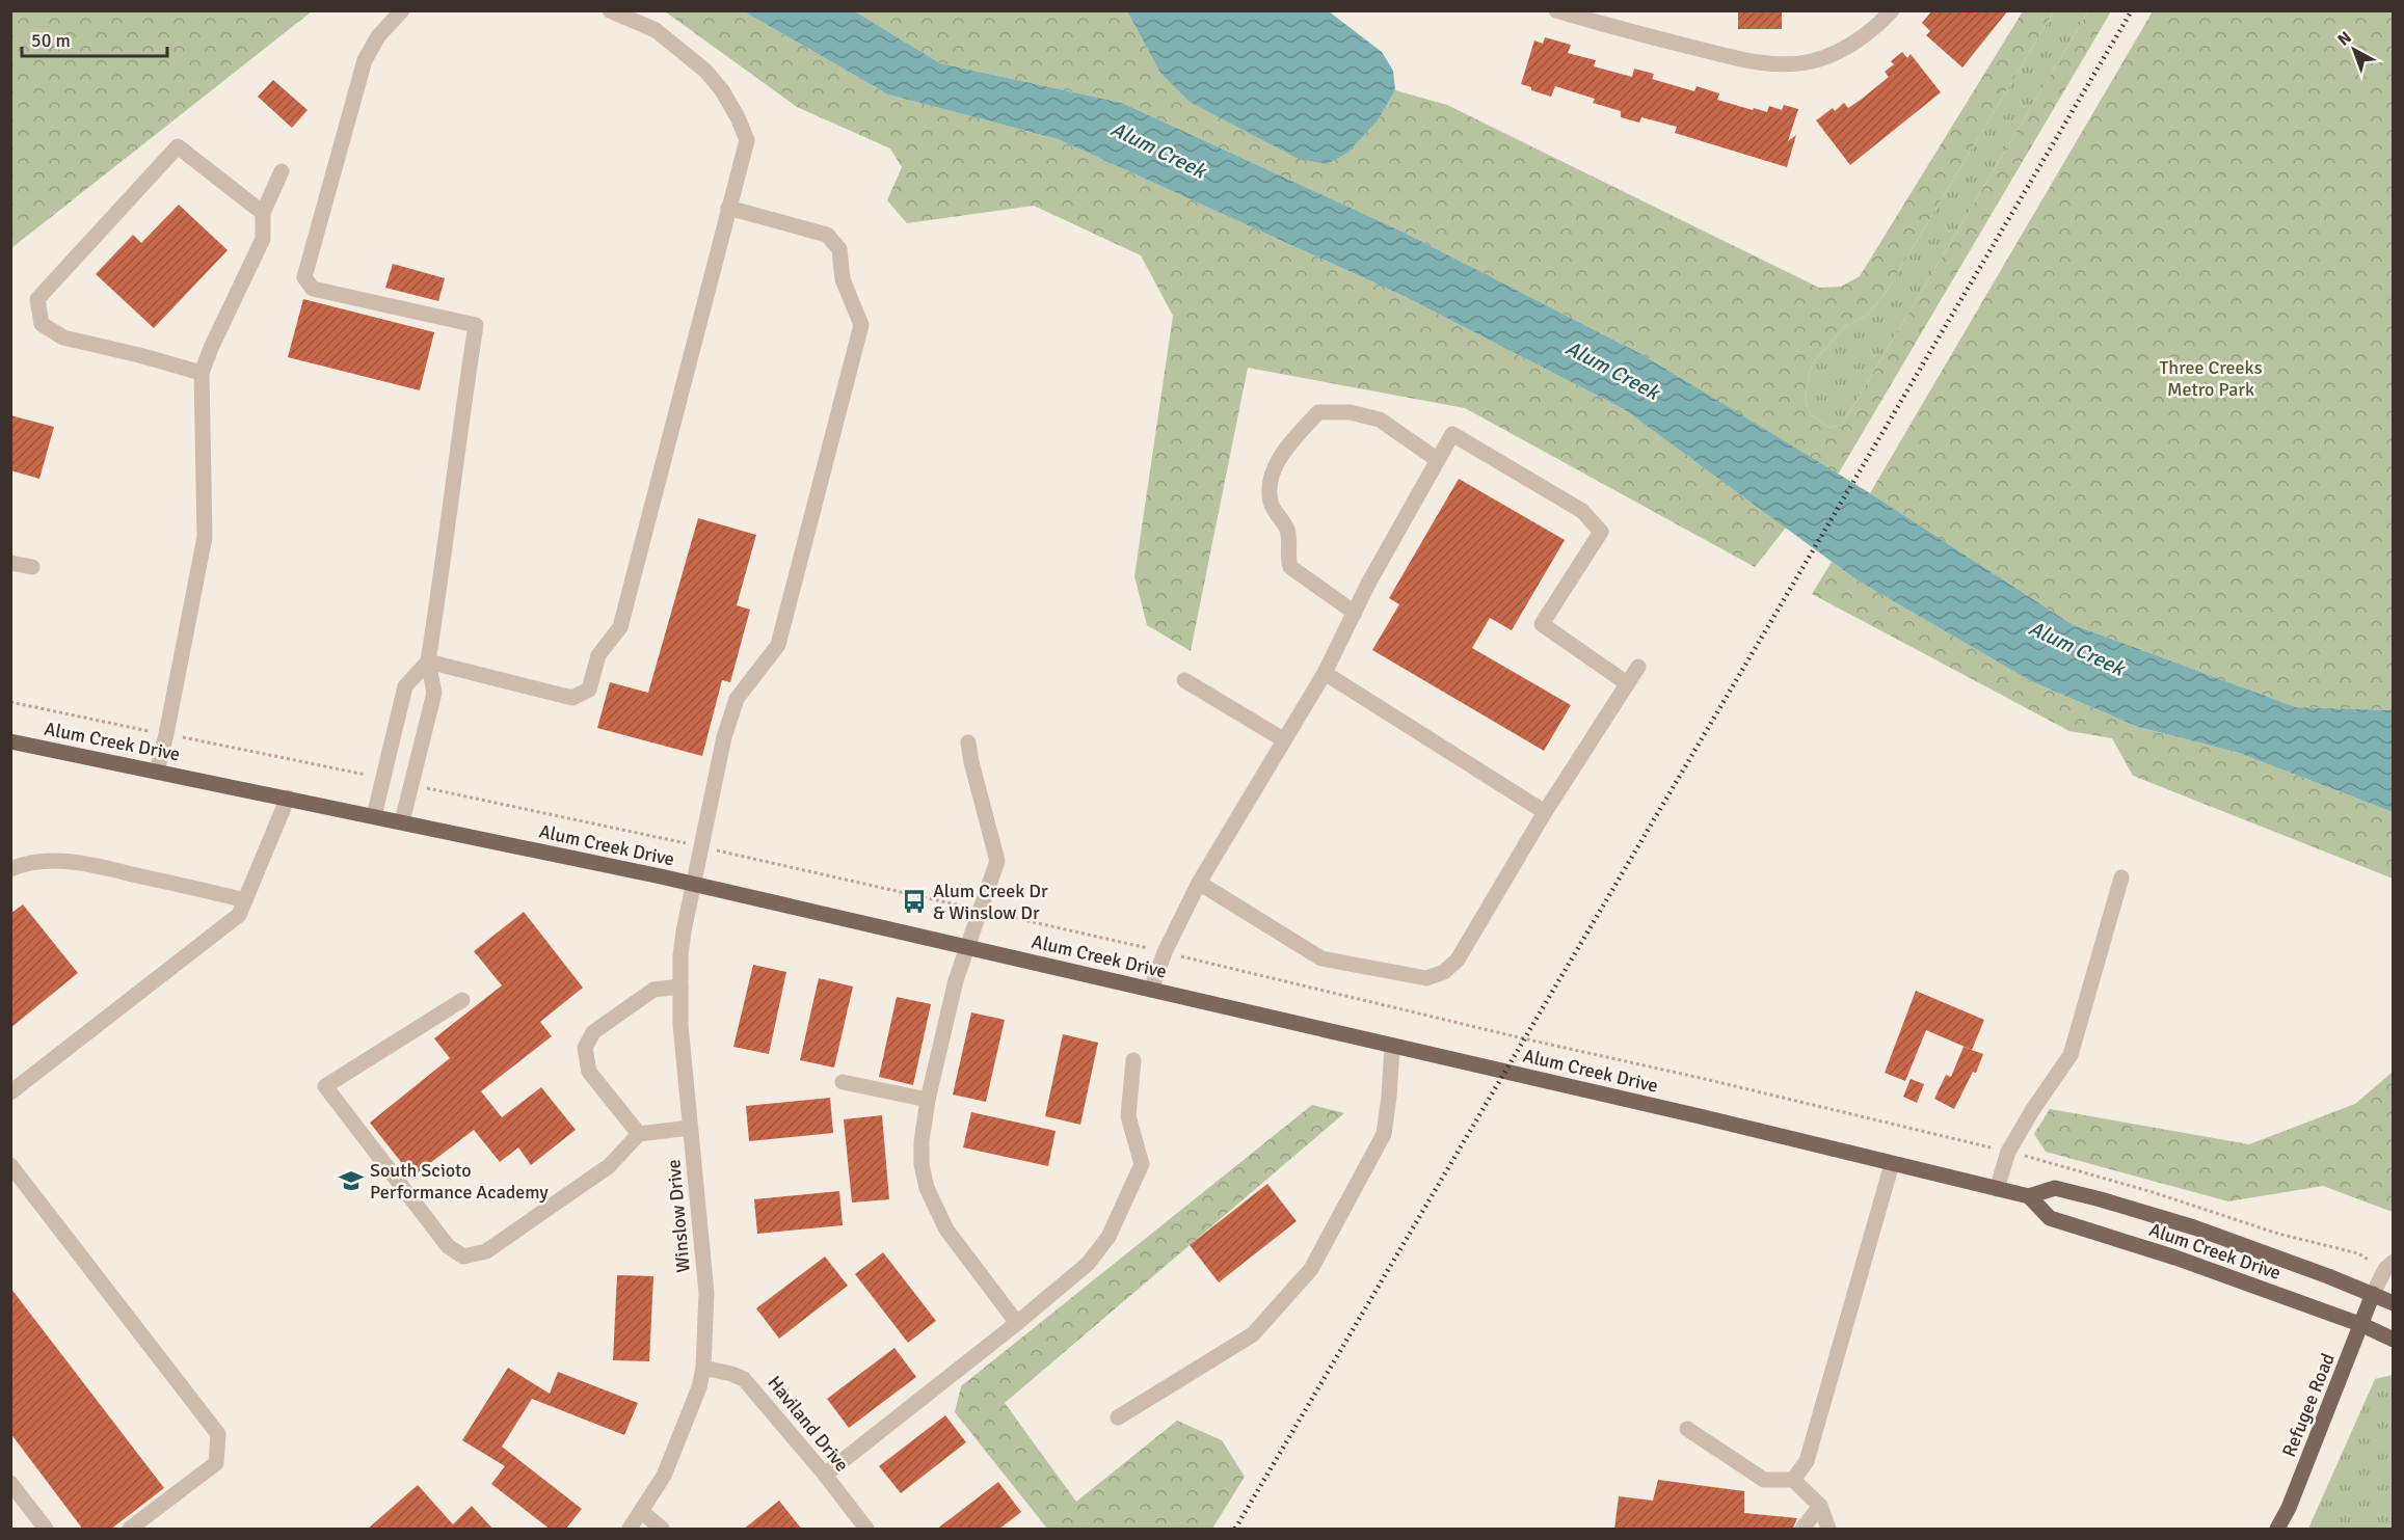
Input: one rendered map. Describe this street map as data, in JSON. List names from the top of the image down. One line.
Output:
{"streets":{"main road":["Alum Creek Drive","Refugee Road"],"street":["Winslow Drive","Haviland Drive"]},"crossings":[["Alum Creek Drive","Winslow Drive"],["Alum Creek Drive","Refugee Road"],["Winslow Drive","Haviland Drive"]],"water":["Alum Creek"],"parks":["Three Creeks Metro Park"],"places":{"bus stop":["Alum Creek Dr & Winslow Dr"],"school or university":["South Scioto Performance Academy"]},"scale_bar":"50 m","north":"top left"}
